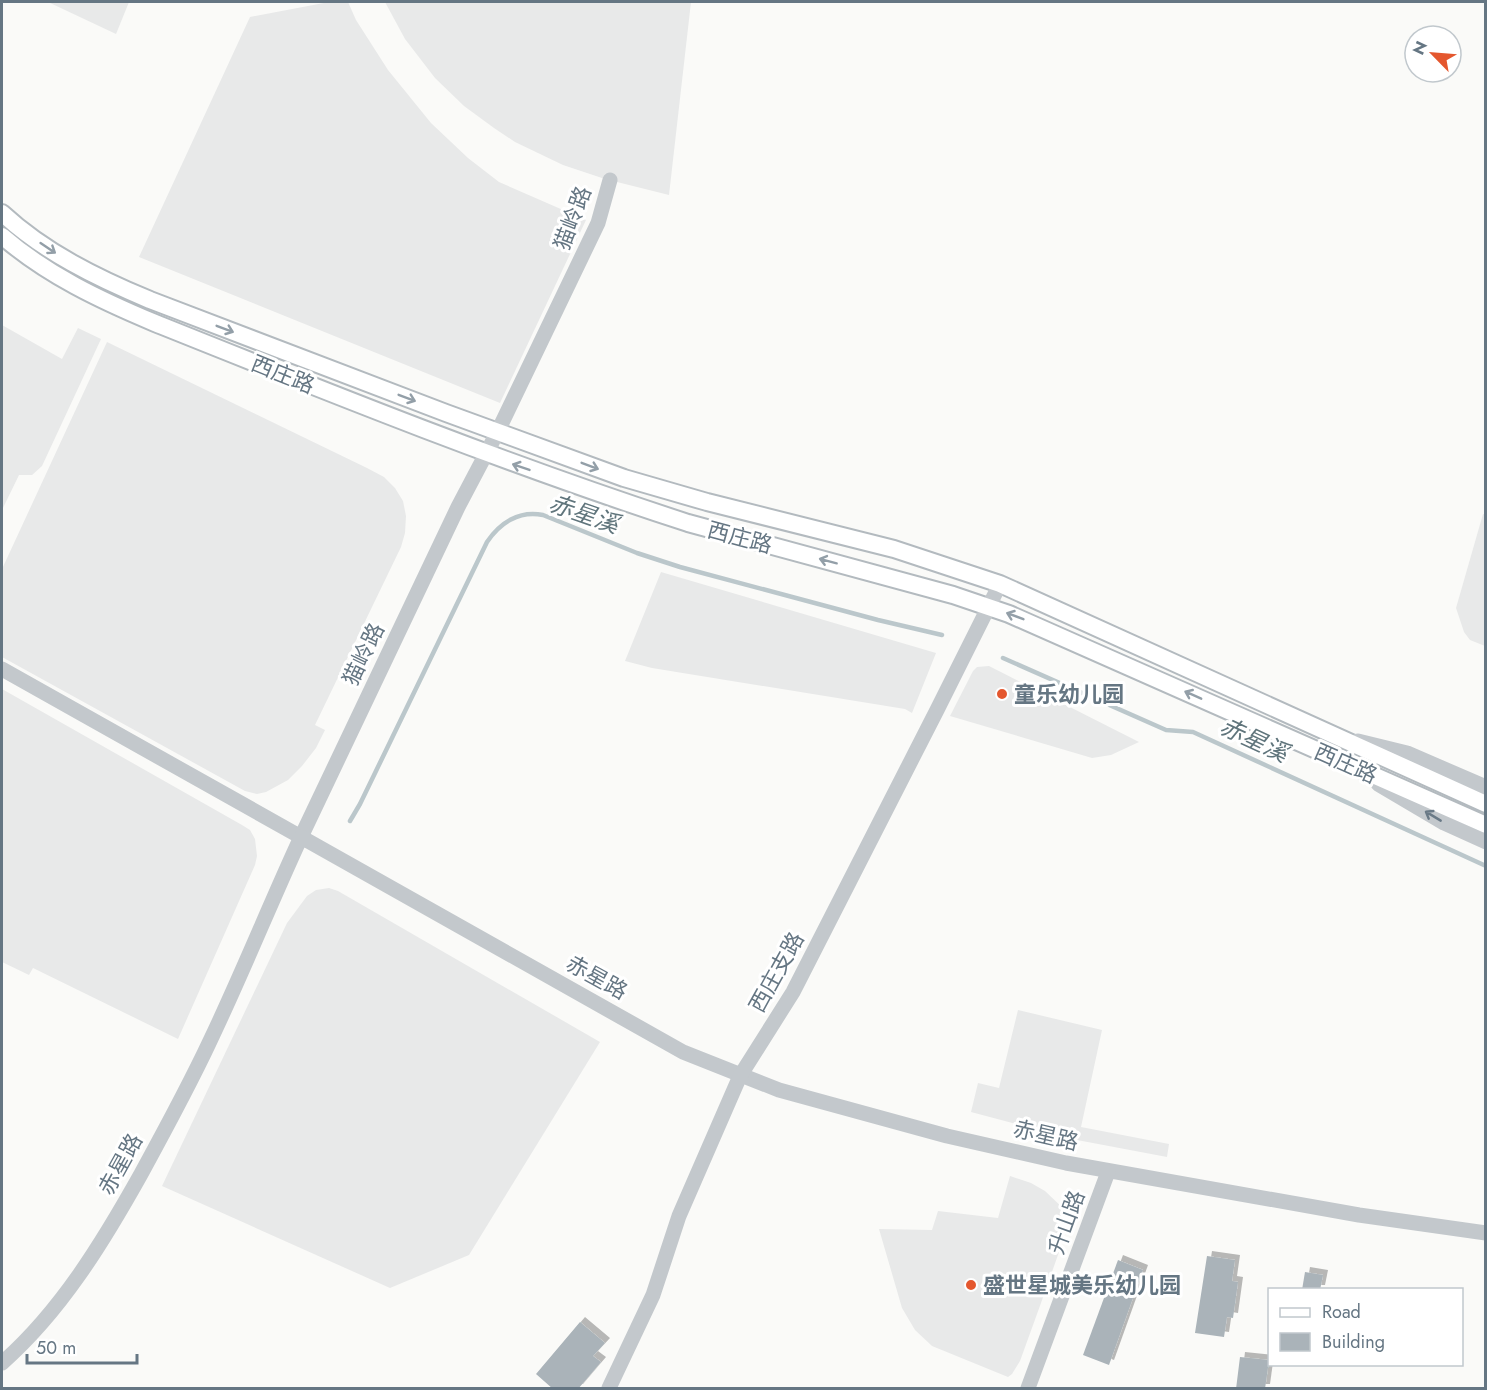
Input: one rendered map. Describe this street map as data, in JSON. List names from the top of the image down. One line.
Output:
{"streets":{"main road":["西庄路"],"street":["猫岭路","西庄支路","赤星路","升山路"]},"crossings":[["猫岭路","西庄路"],["猫岭路","赤星路"],["西庄路","西庄支路"],["西庄支路","赤星路"],["赤星路","升山路"]],"water":["赤星溪"],"places":["童乐幼儿园","盛世星城美乐幼儿园"],"legend":["Road","Building"],"scale_bar":"50 m","north":"top left"}
